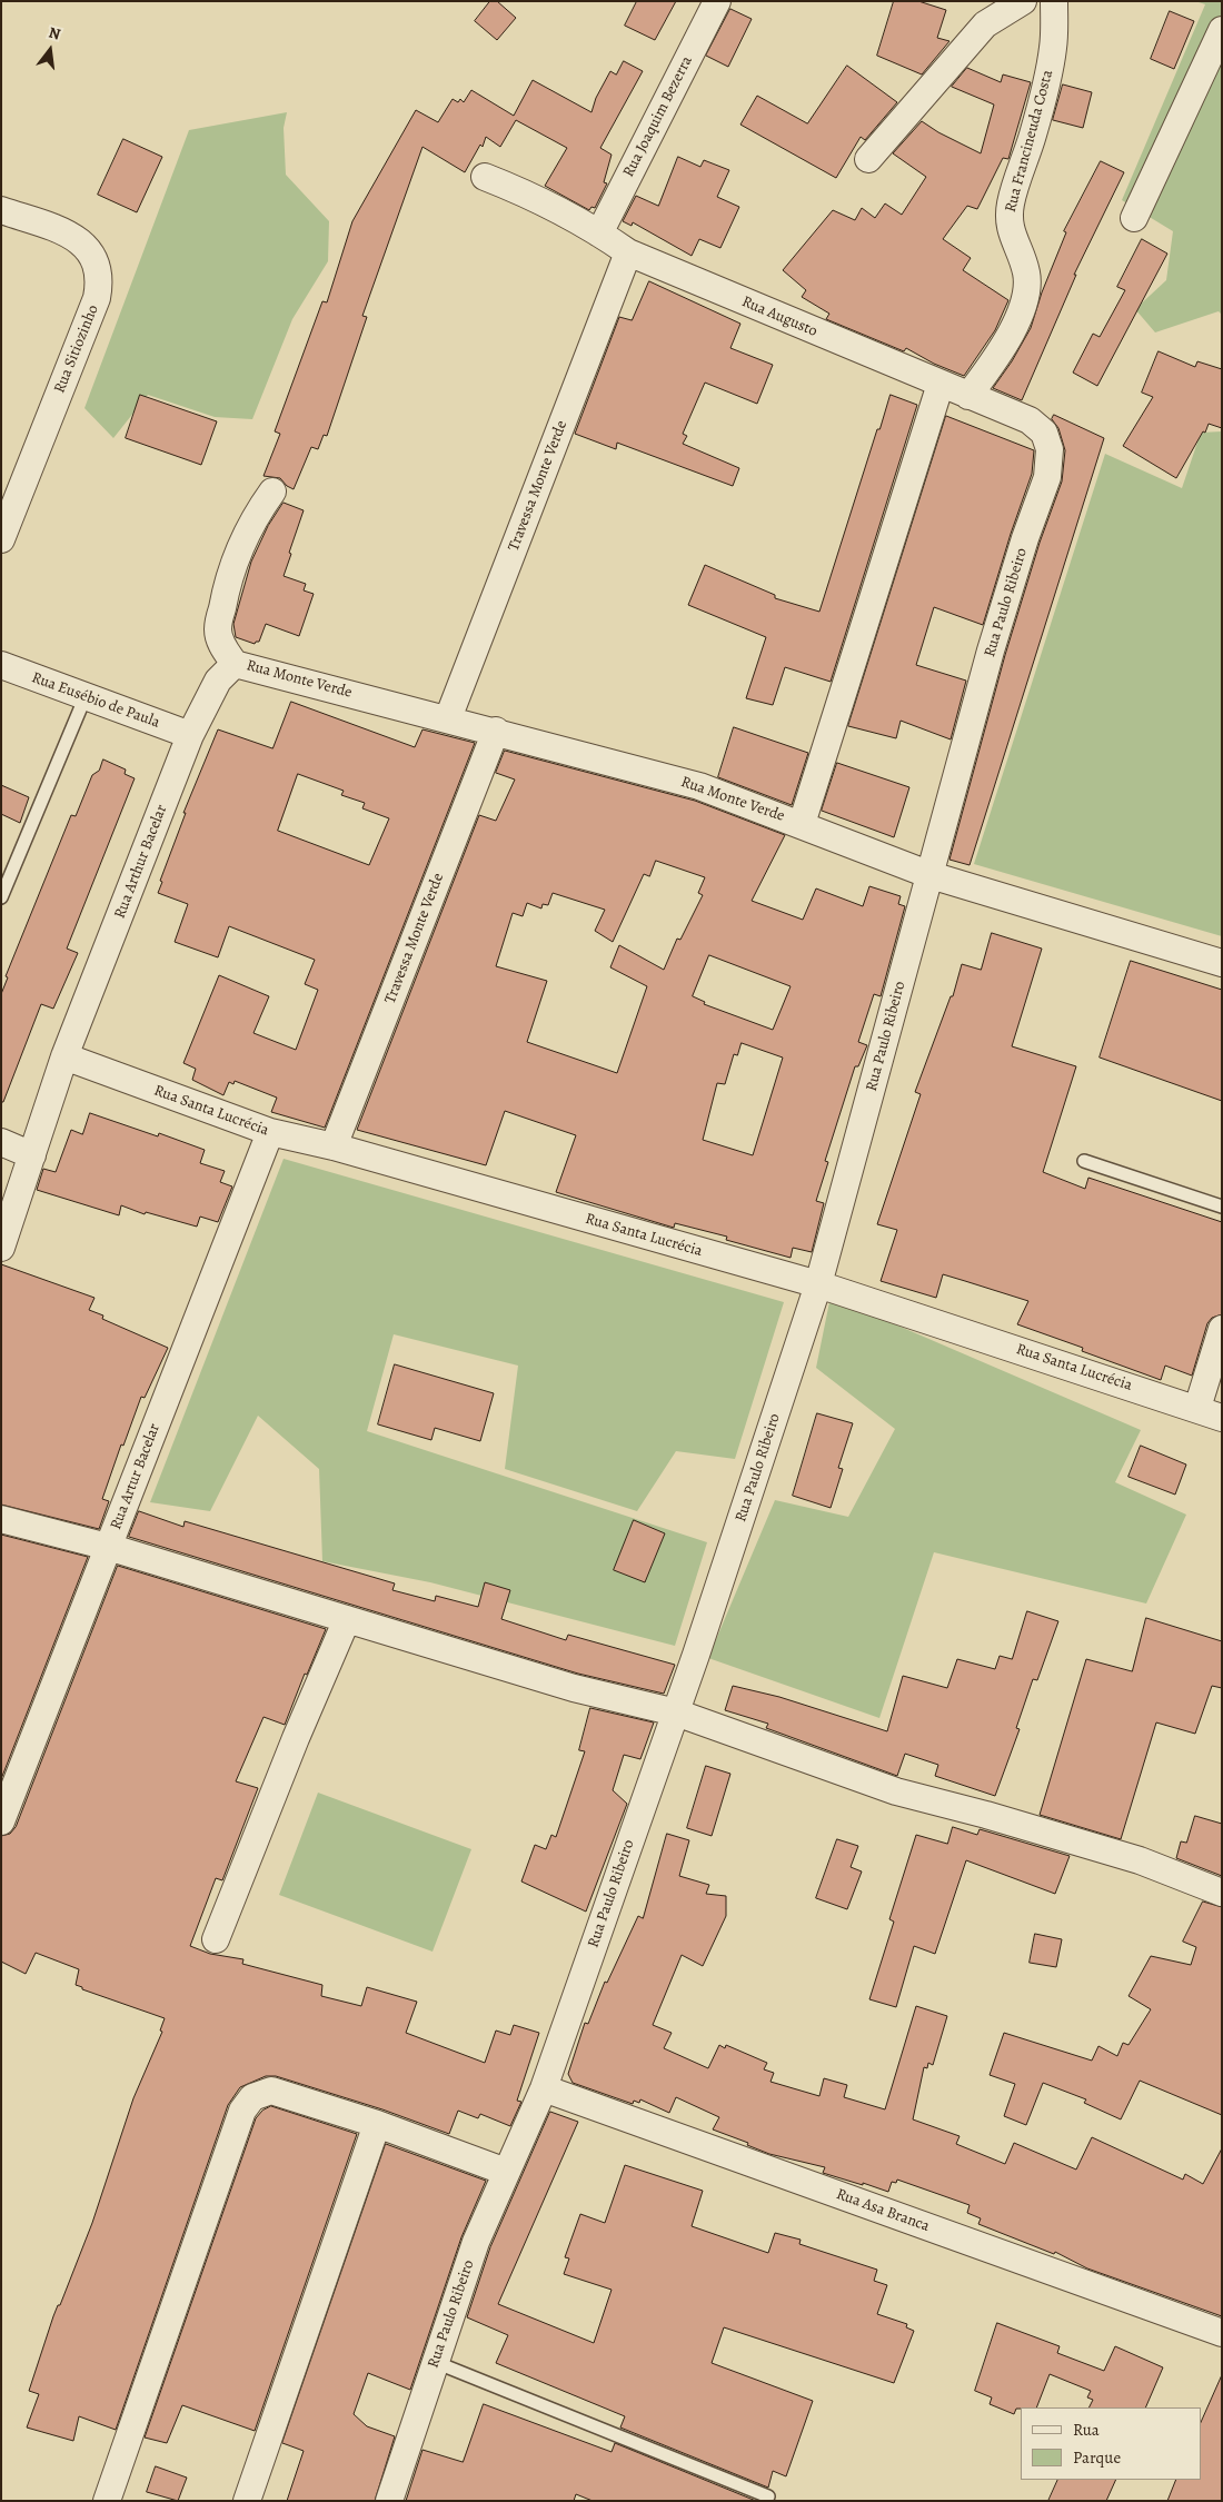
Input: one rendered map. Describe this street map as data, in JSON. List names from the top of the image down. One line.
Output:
{"streets":{"street":["Rua Joaquim Bezerra","Rua Francineuda Costa","Rua Augusto","Rua Sitiozinho","Travessa Monte Verde","Rua Paulo Ribeiro","Rua Monte Verde","Rua Eusébio de Paula","Rua Arthur Bacelar","Rua Santa Lucrécia","Rua Artur Bacelar","Rua Asa Branca"]},"crossings":[["Rua Joaquim Bezerra","Rua Augusto"],["Rua Francineuda Costa","Rua Augusto"],["Rua Augusto","Travessa Monte Verde"],["Rua Augusto","Rua Paulo Ribeiro"],["Travessa Monte Verde","Rua Monte Verde"],["Travessa Monte Verde","Rua Santa Lucrécia"],["Rua Paulo Ribeiro","Rua Monte Verde"],["Rua Paulo Ribeiro","Rua Santa Lucrécia"],["Rua Paulo Ribeiro","Rua Asa Branca"],["Rua Monte Verde","Rua Arthur Bacelar"],["Rua Eusébio de Paula","Rua Arthur Bacelar"],["Rua Arthur Bacelar","Rua Santa Lucrécia"],["Rua Santa Lucrécia","Rua Artur Bacelar"]],"legend":["Rua","Parque"],"north":"top"}
